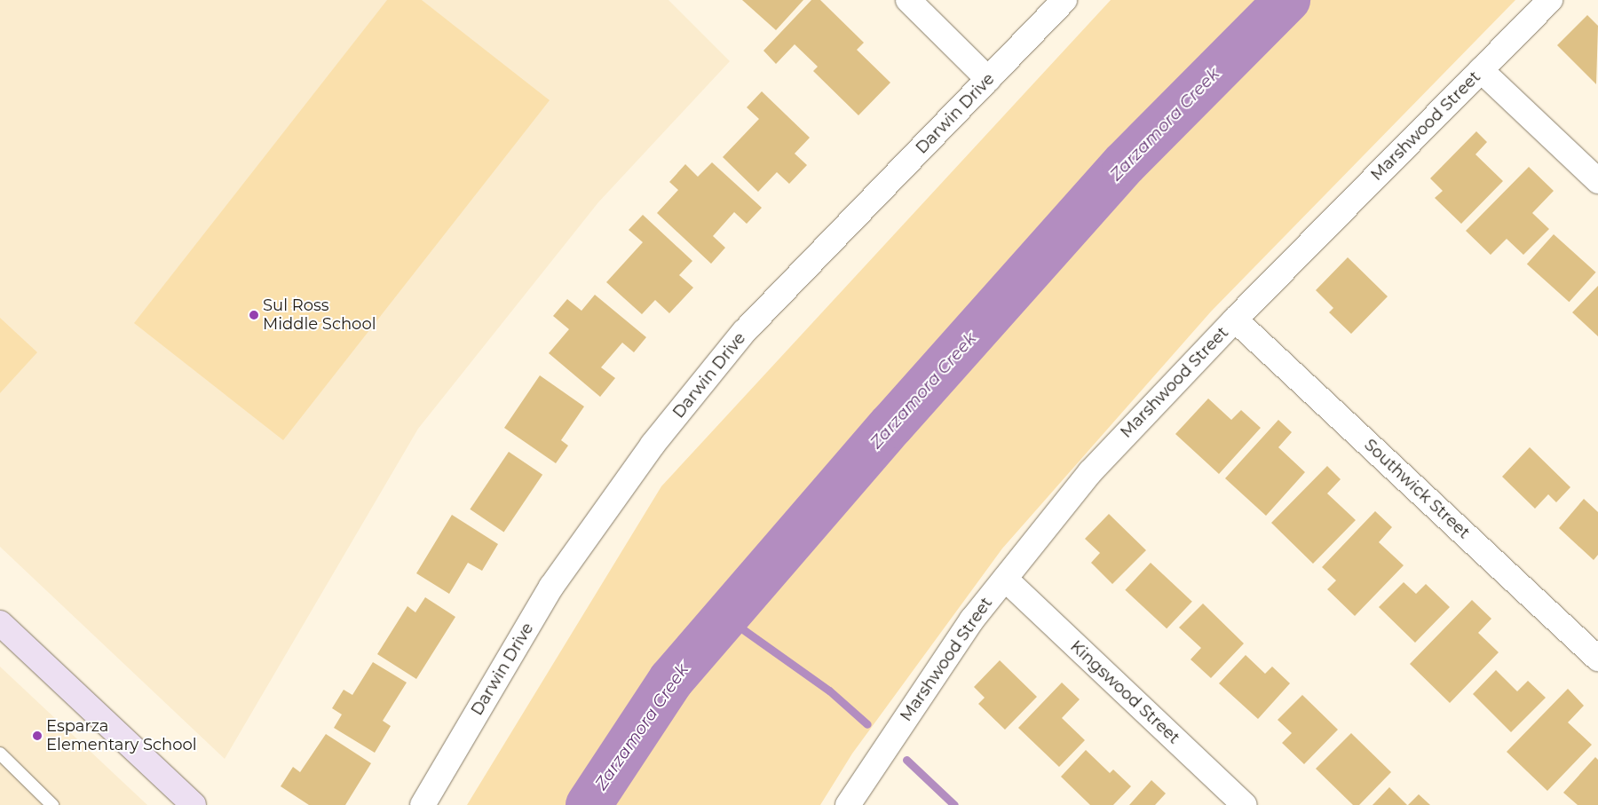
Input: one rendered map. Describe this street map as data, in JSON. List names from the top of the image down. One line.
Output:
{"streets":{"street":["Darwin Drive","Marshwood Street","Southwick Street","Kingswood Street"]},"crossings":[["Marshwood Street","Southwick Street"],["Marshwood Street","Kingswood Street"]],"water":["Zarzamora Creek"],"places":["Sul Ross Middle School","Esparza Elementary School"]}
